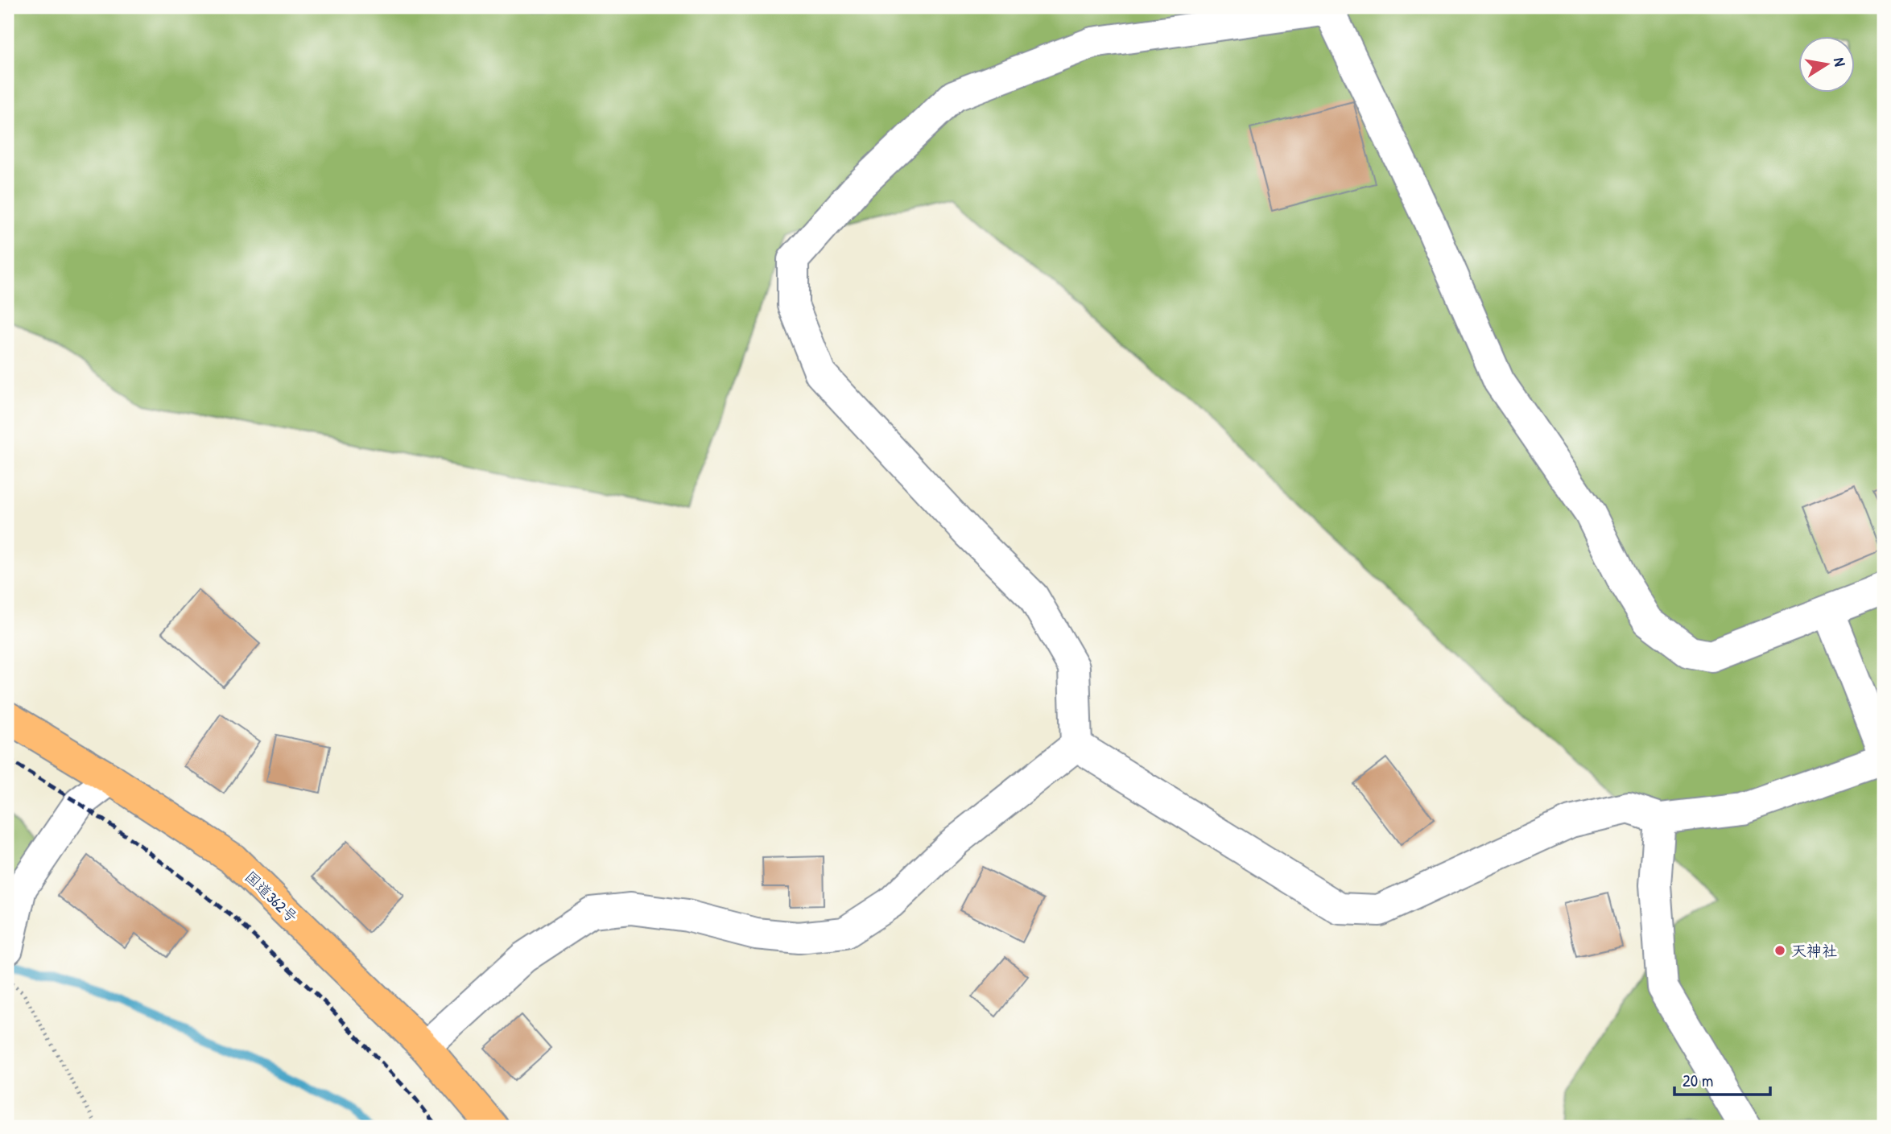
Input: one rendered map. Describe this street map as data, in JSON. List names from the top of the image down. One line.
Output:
{"streets":{"highway":["国道362号"]},"places":["天神社"],"scale_bar":"20 m","north":"right"}
